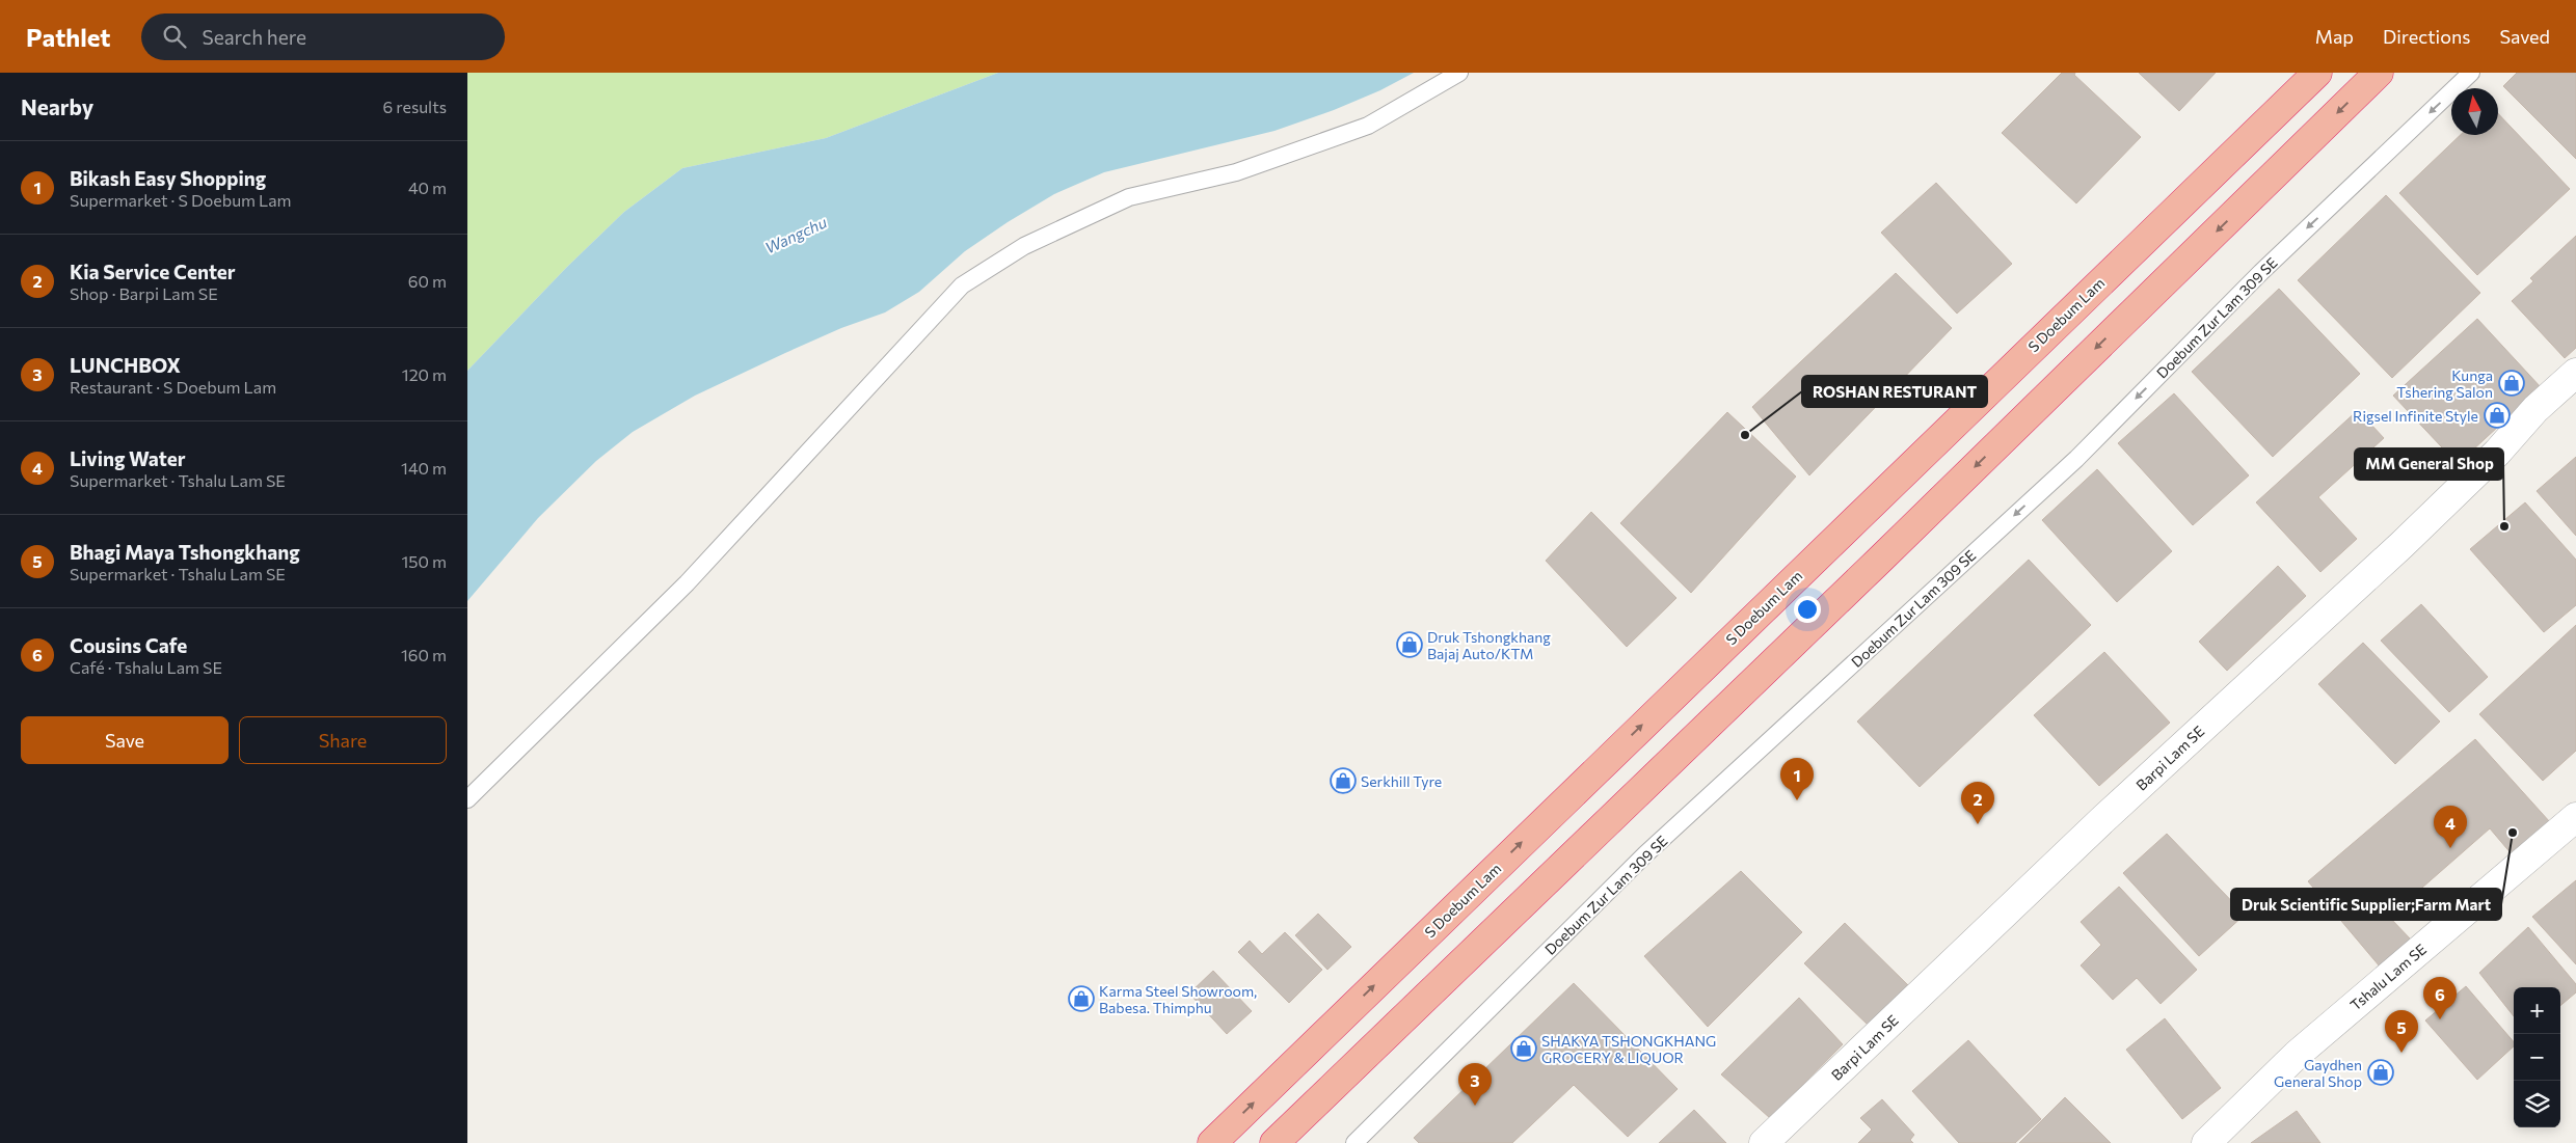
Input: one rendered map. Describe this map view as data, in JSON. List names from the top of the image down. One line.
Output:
{"streets":{"highway":["S Doebum Lam"],"street":["Barpi Lam SE","Tshalu Lam SE"],"lane":["Doebum Zur Lam 309 SE"]},"one_way":["Doebum Zur Lam 309 SE"],"water":["Wangchu"],"places":{"shop":["Kunga Tshering Salon","Rigsel Infinite Style","Druk Tshongkhang Bajaj Auto/KTM","Serkhill Tyre","Karma Steel Showroom, Babesa. Thimphu","SHAKYA TSHONGKHANG GROCERY & LIQUOR","Gaydhen General Shop"],"other":["ROSHAN RESTURANT","MM General Shop","Druk Scientific Supplier;Farm Mart"]},"north":"top","page":{"header":"Pathlet","search":"Search here","nav":["Map","Directions","Saved"],"heading":["Nearby","6 results"],"list":[{"mark":"1","name":"Bikash Easy Shopping","note":"Supermarket · S Doebum Lam","value":"40 m"},{"mark":"2","name":"Kia Service Center","note":"Shop · Barpi Lam SE","value":"60 m"},{"mark":"3","name":"LUNCHBOX","note":"Restaurant · S Doebum Lam","value":"120 m"},{"mark":"4","name":"Living Water","note":"Supermarket · Tshalu Lam SE","value":"140 m"},{"mark":"5","name":"Bhagi Maya Tshongkhang","note":"Supermarket · Tshalu Lam SE","value":"150 m"},{"mark":"6","name":"Cousins Cafe","note":"Café · Tshalu Lam SE","value":"160 m"}],"buttons":["Save","Share"],"pins":["1","2","4","6","5","3"],"map_buttons":["+","−"]}}
